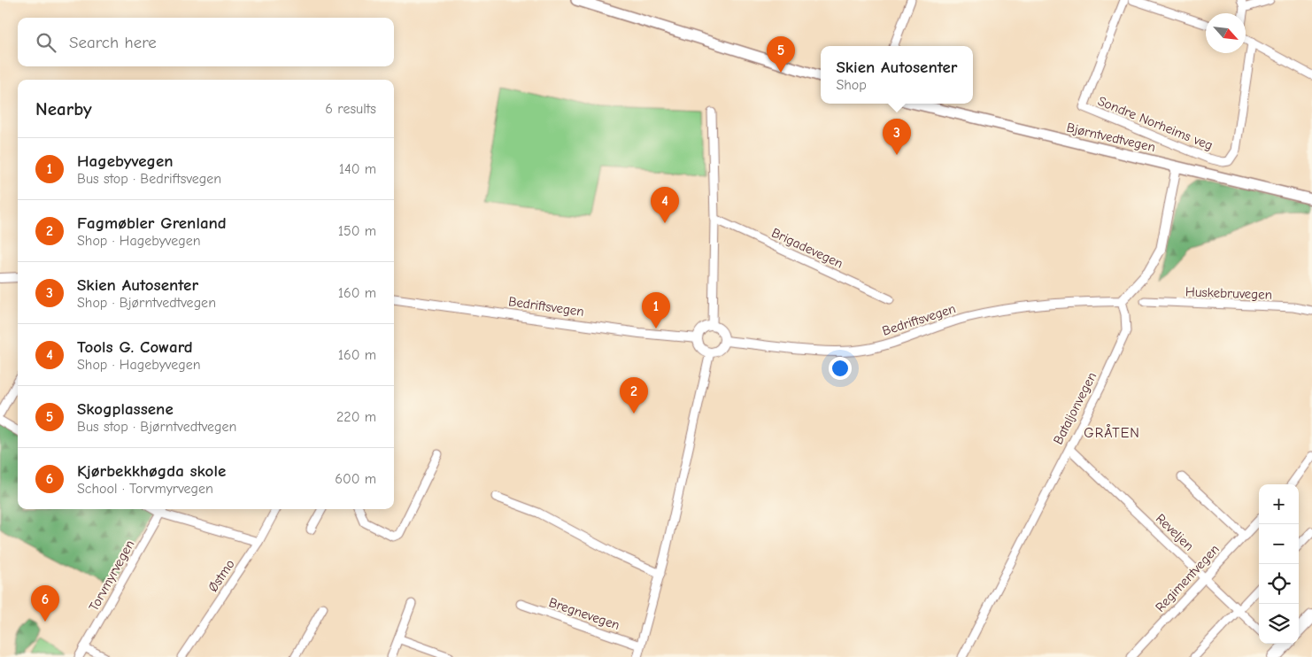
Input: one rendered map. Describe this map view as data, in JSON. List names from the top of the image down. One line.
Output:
{"streets":{"main road":["Bjørntvedtvegen"],"street":["Sondre Norheims veg","Brigadevegen","Huskebruvegen","Bedriftsvegen","Bataljonvegen","Reveljen","Torvmyrvegen","Østmo","Regimentvegen","Bregnevegen"]},"crossings":[["Bedriftsvegen","Bataljonvegen"],["Bataljonvegen","Reveljen"],["Reveljen","Regimentvegen"]],"districts":["GRÅTEN"],"north":"bottom right","page":{"search":"Search here","pins":["5","3","4","1","2","6"],"popup":["Skien Autosenter","Shop"],"heading":["Nearby","6 results"],"list":[{"mark":"1","name":"Hagebyvegen","note":"Bus stop · Bedriftsvegen","value":"140 m"},{"mark":"2","name":"Fagmøbler Grenland","note":"Shop · Hagebyvegen","value":"150 m"},{"mark":"3","name":"Skien Autosenter","note":"Shop · Bjørntvedtvegen","value":"160 m"},{"mark":"4","name":"Tools G. Coward","note":"Shop · Hagebyvegen","value":"160 m"},{"mark":"5","name":"Skogplassene","note":"Bus stop · Bjørntvedtvegen","value":"220 m"},{"mark":"6","name":"Kjørbekkhøgda skole","note":"School · Torvmyrvegen","value":"600 m"}],"map_buttons":["+","−"]}}
